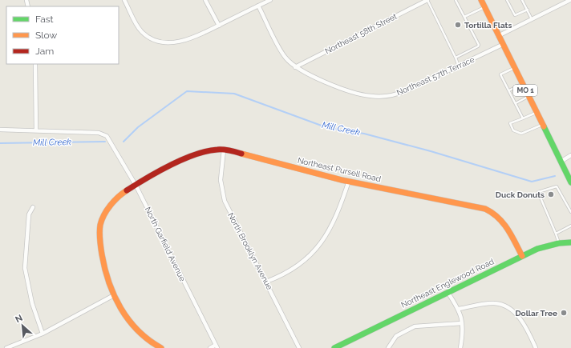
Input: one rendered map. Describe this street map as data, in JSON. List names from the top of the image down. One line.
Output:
{"streets":{"street":["Northeast 58th Street","Northeast 57th Terrace","MO 1","Northeast Pursell Road","North Garfield Avenue","North Brooklyn Avenue","Northeast Englewood Road"]},"crossings":[["Northeast 58th Street","Northeast 57th Terrace"],["Northeast 57th Terrace","MO 1"],["Northeast Pursell Road","North Garfield Avenue"],["Northeast Pursell Road","North Brooklyn Avenue"],["Northeast Pursell Road","Northeast Englewood Road"]],"water":["Mill Creek"],"places":["Tortilla Flats","Duck Donuts","Dollar Tree"],"legend":["Fast","Slow","Jam"],"north":"top left"}
